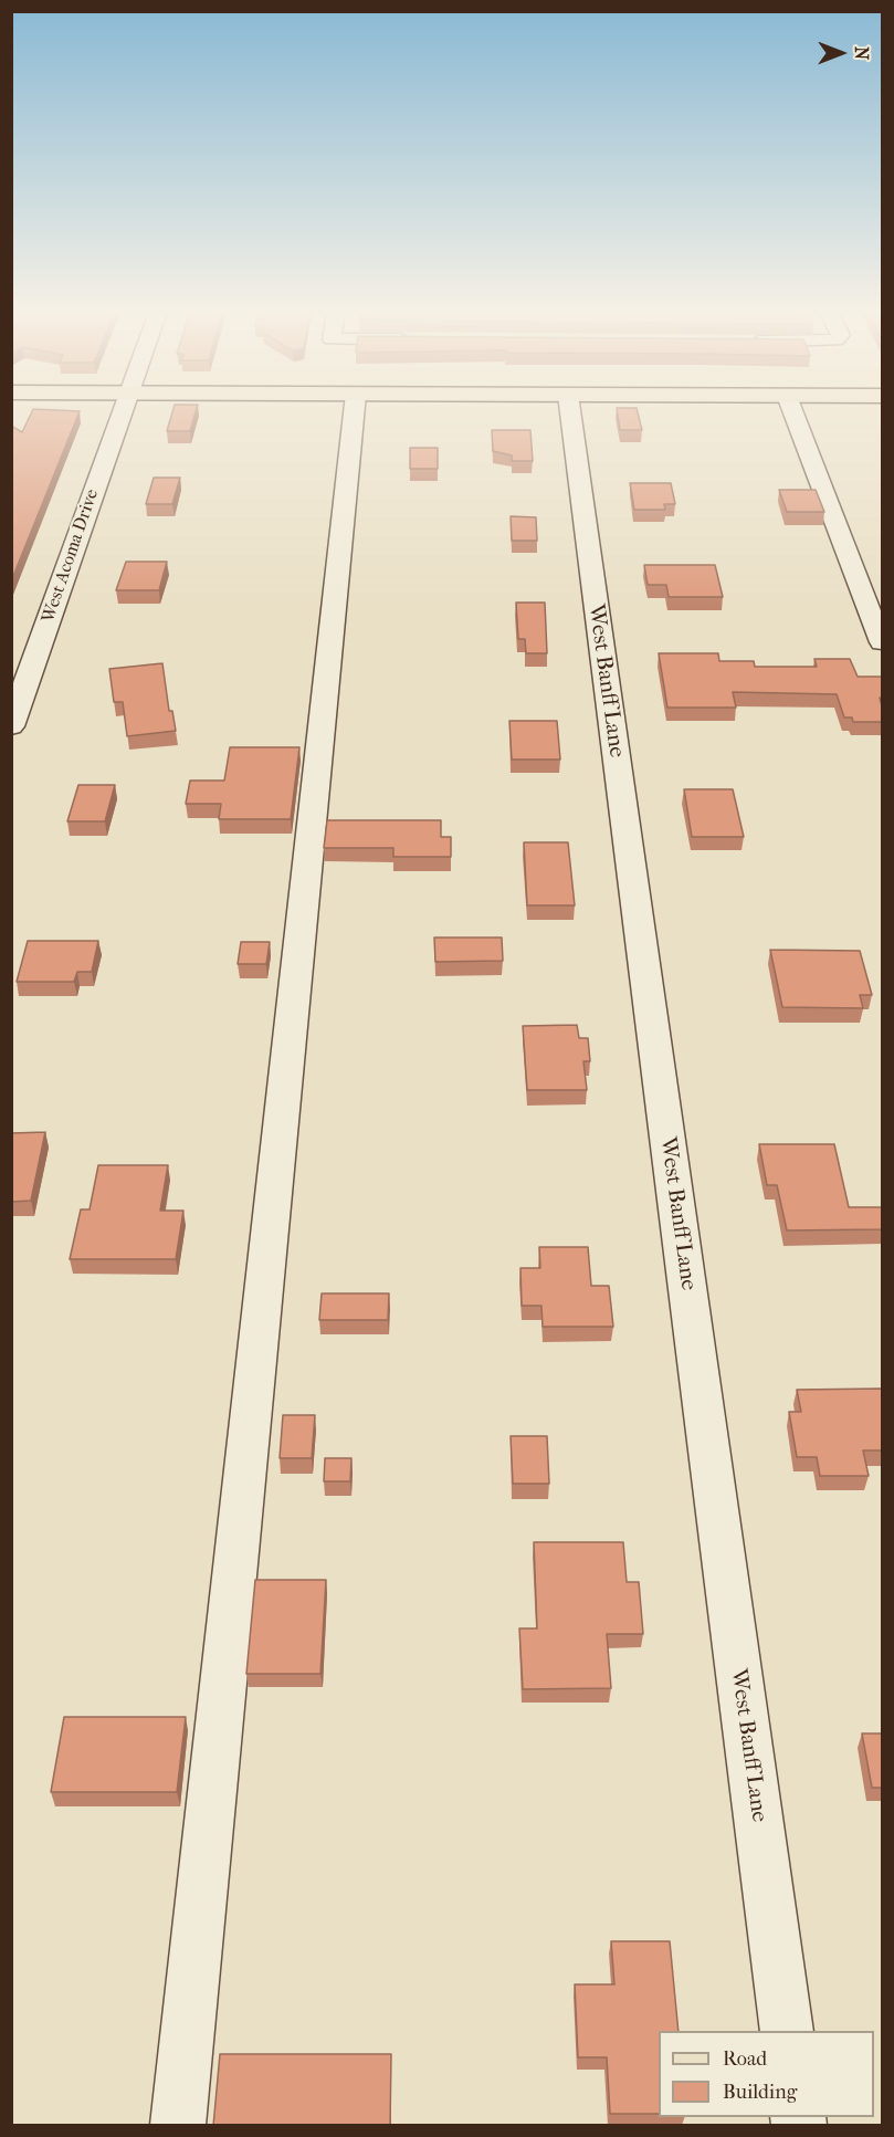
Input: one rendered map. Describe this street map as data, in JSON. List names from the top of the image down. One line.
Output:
{"streets":{"street":["West Acoma Drive","West Banff Lane"]},"legend":["Road","Building"],"north":"right"}
